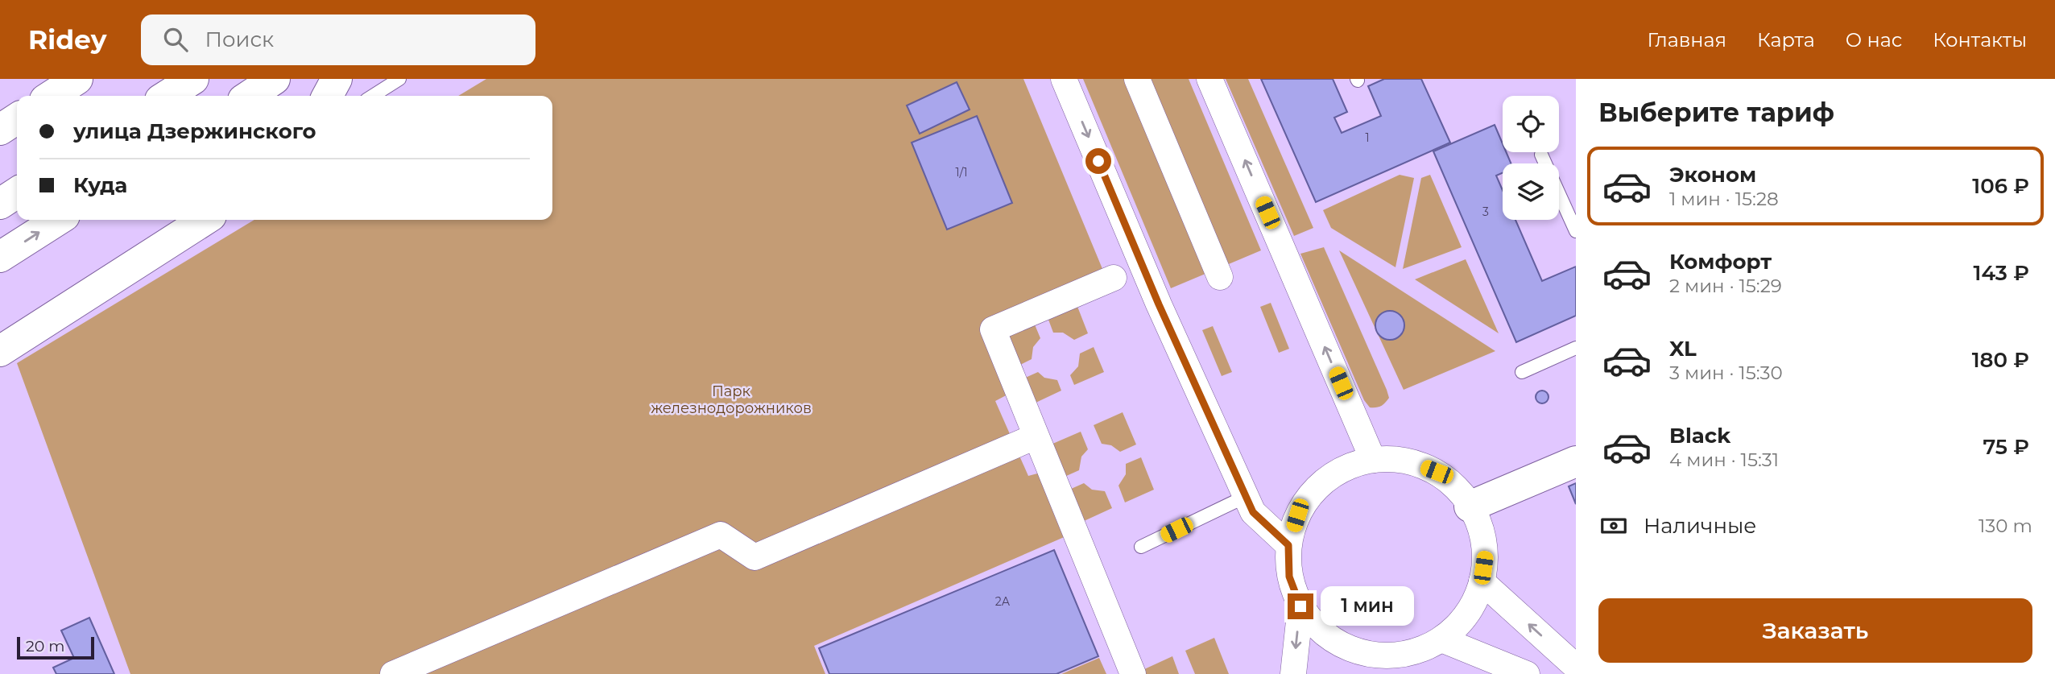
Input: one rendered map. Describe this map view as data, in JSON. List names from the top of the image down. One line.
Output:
{"parks":["Парк железнодорожников"],"house_numbers":["1","1/1","3","2А"],"scale_bar":"20 m","page":{"header":"Ridey","search":"Поиск","nav":["Главная","Карта","О нас","Контакты"],"heading":"Выберите тариф","banner":["улица Дзержинского","Куда"],"list":[{"name":"Эконом","note":"1 мин · 15:28","value":"106 ₽"},{"name":"Комфорт","note":"2 мин · 15:29","value":"143 ₽"},{"name":"XL","note":"3 мин · 15:30","value":"180 ₽"},{"name":"Black","note":"4 мин · 15:31","value":"75 ₽"}],"pay":["Наличные","130 m"],"bubble":"1 мин","buttons":"Заказать","scale":"20 m"}}
